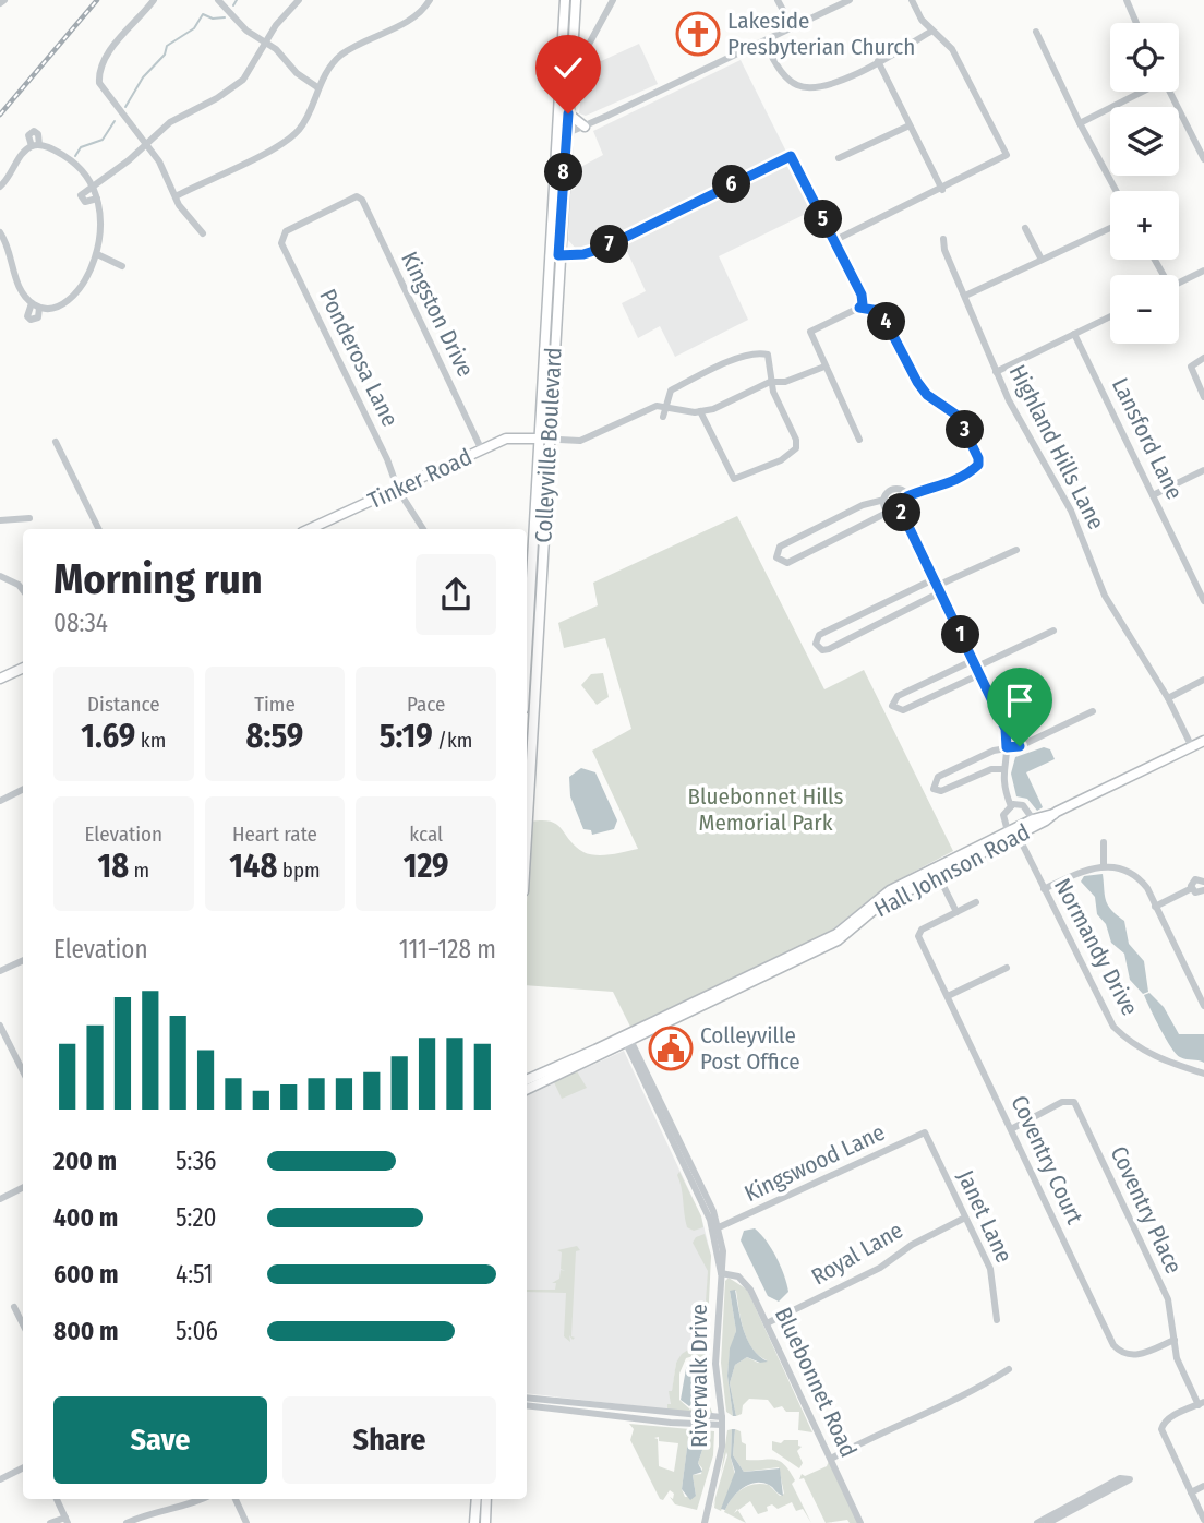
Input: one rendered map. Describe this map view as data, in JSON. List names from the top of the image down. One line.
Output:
{"streets":{"main road":["Colleyville Boulevard","Tinker Road","Hall Johnson Road"],"street":["Kingston Drive","Ponderosa Lane","Lansford Lane","Highland Hills Lane","Normandy Drive","Coventry Court","Kingswood Lane","Coventry Place","Janet Lane","Royal Lane","Riverwalk Drive","Bluebonnet Road"]},"crossings":[["Kingston Drive","Ponderosa Lane"],["Kingston Drive","Tinker Road"],["Ponderosa Lane","Tinker Road"],["Colleyville Boulevard","Tinker Road"],["Highland Hills Lane","Hall Johnson Road"],["Hall Johnson Road","Normandy Drive"],["Coventry Court","Coventry Place"],["Kingswood Lane","Janet Lane"],["Janet Lane","Royal Lane"],["Royal Lane","Bluebonnet Road"],["Riverwalk Drive","Bluebonnet Road"]],"parks":["Bluebonnet Hills Memorial Park"],"places":{"church":["Lakeside Presbyterian Church"],"public building":["Colleyville Post Office"]},"page":{"map_buttons":["+","−"],"pins":["8","6","5","7","4","3","2","1"],"heading":["Morning run","08:34"],"stats":[["Distance","1.69 km"],["Time","8:59"],["Pace","5:19 /km"],["Elevation","18 m"],["Heart rate","148 bpm"],["kcal","129"]],"chart":["Elevation","111–128 m"],"list":[{"name":"200 m","note":"5:36"},{"name":"400 m","note":"5:20"},{"name":"600 m","note":"4:51"},{"name":"800 m","note":"5:06"}],"buttons":["Save","Share"]}}
